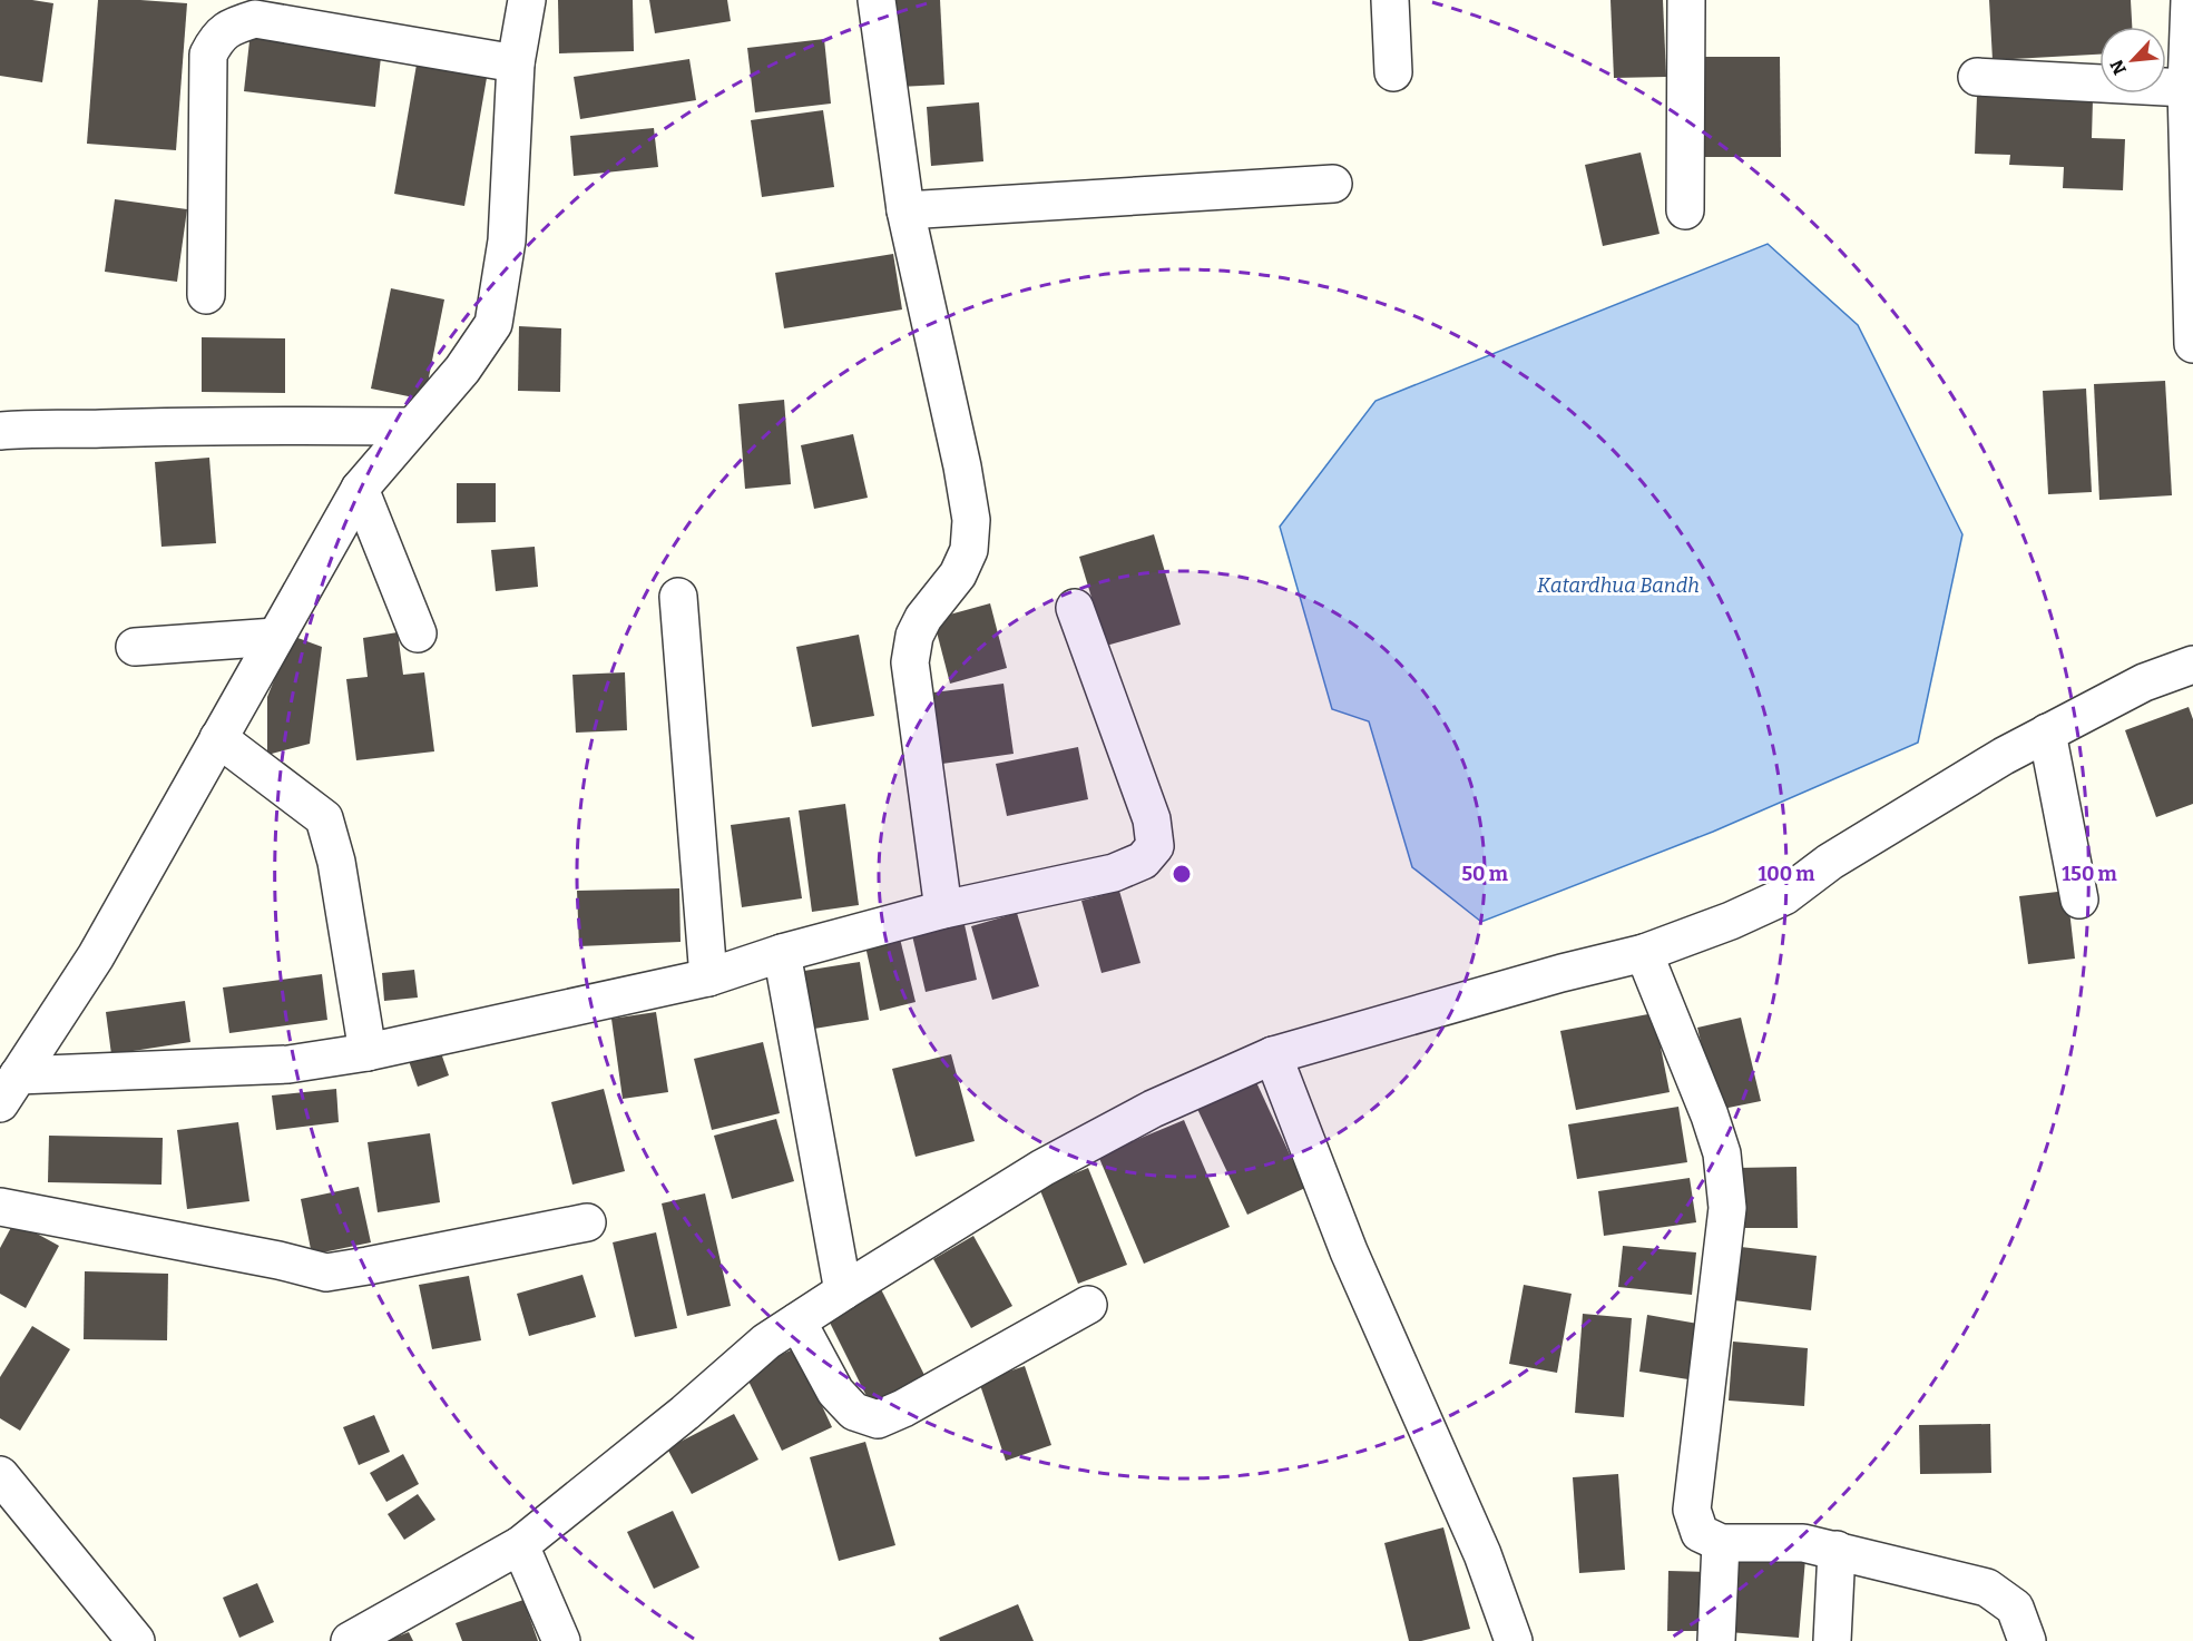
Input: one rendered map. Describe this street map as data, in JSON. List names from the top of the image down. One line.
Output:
{"water":["Katardhua Bandh"],"north":"bottom left","rings":["50 m","100 m","150 m"]}
